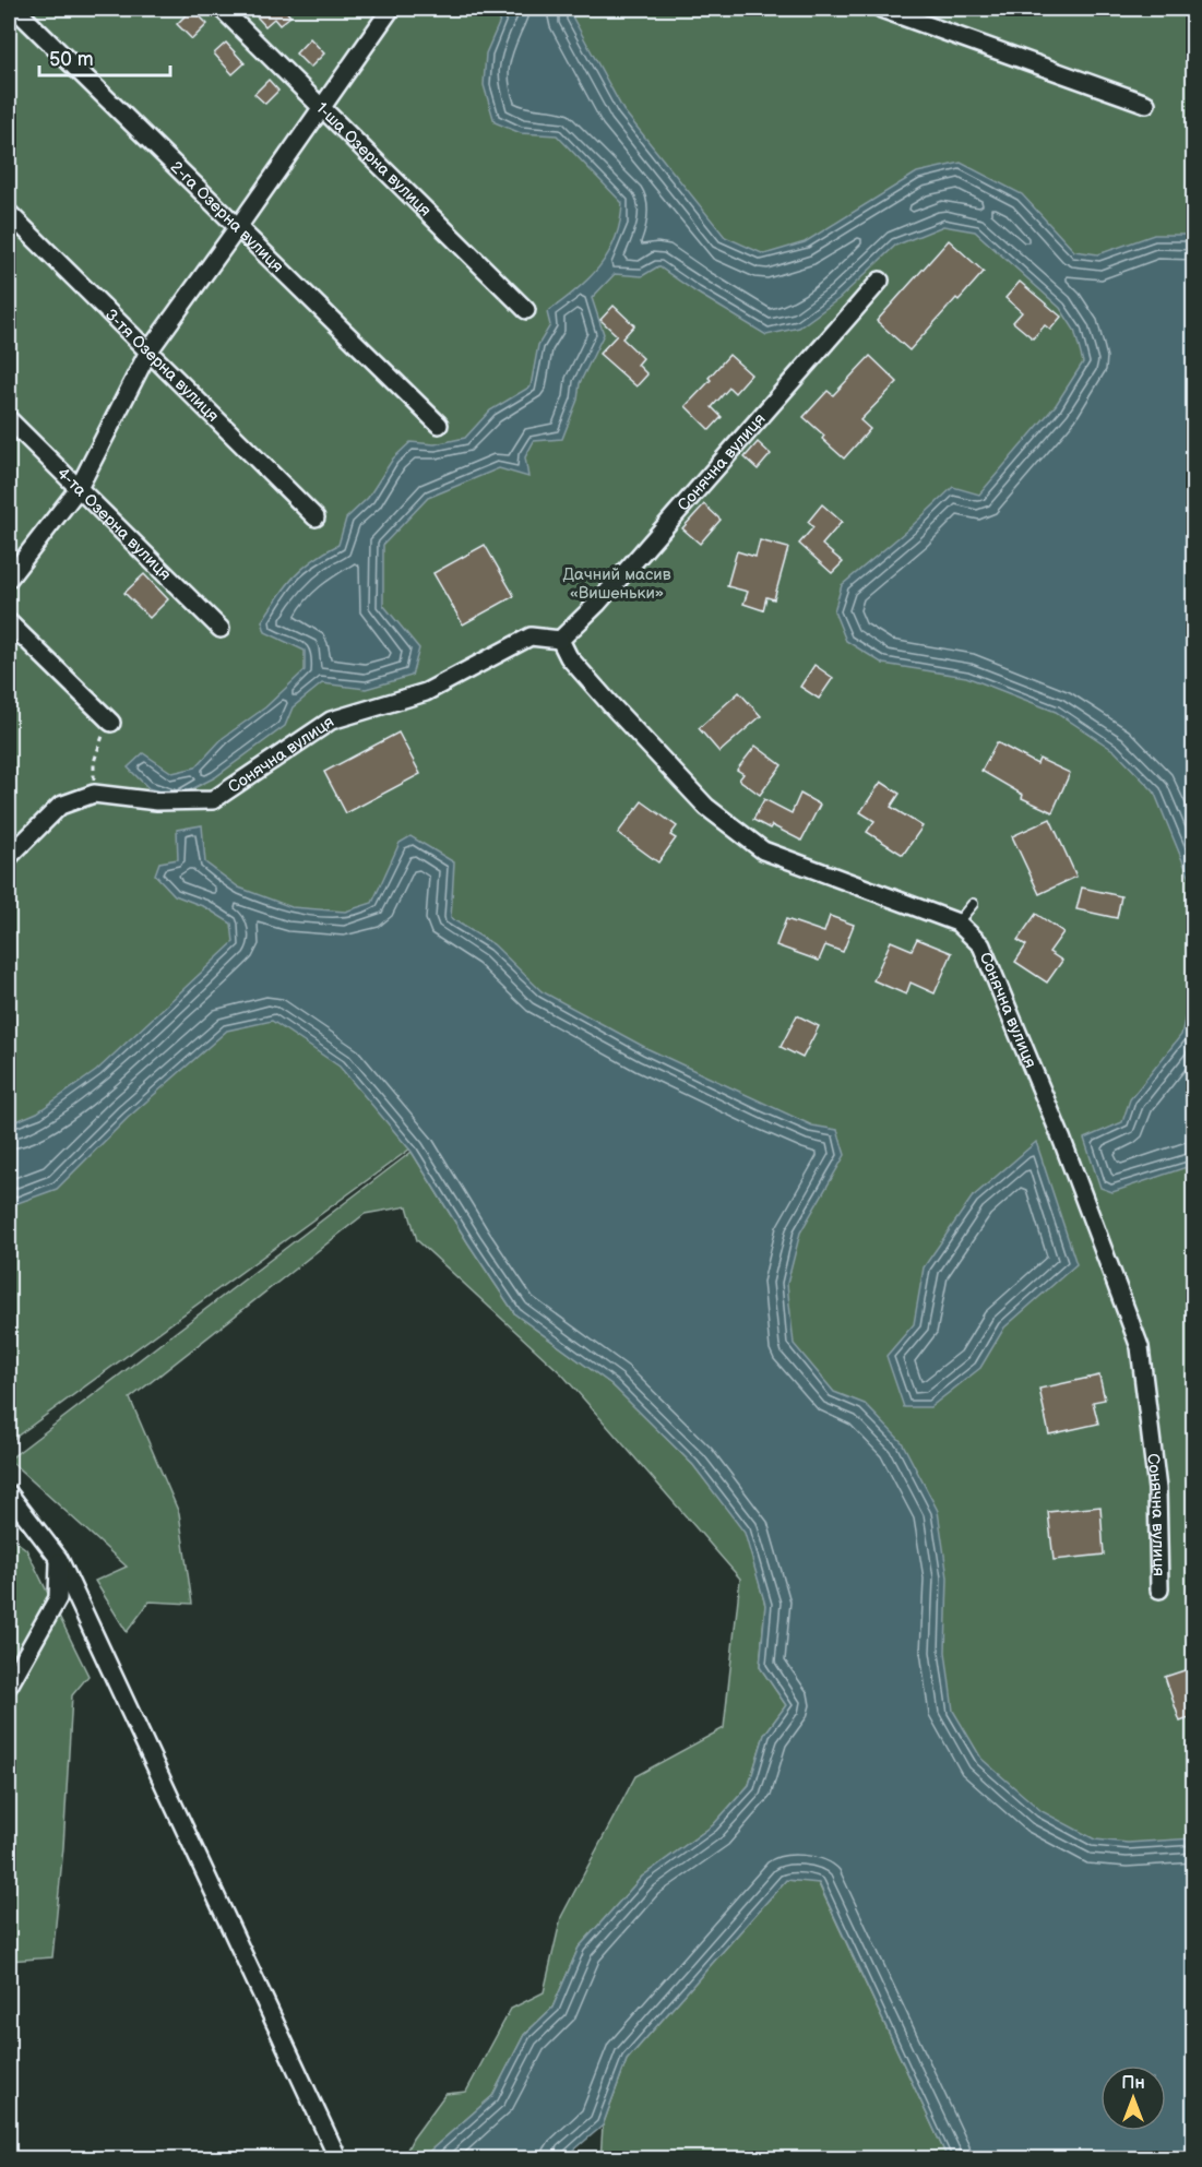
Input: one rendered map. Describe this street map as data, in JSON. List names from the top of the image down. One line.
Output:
{"streets":{"street":["1-ша Озерна вулиця","2-га Озерна вулиця","3-тя Озерна вулиця","Сонячна вулиця","4-та Озерна вулиця"]},"parks":["Дачний масив «Вишеньки»"],"scale_bar":"50 m","north":"top"}
